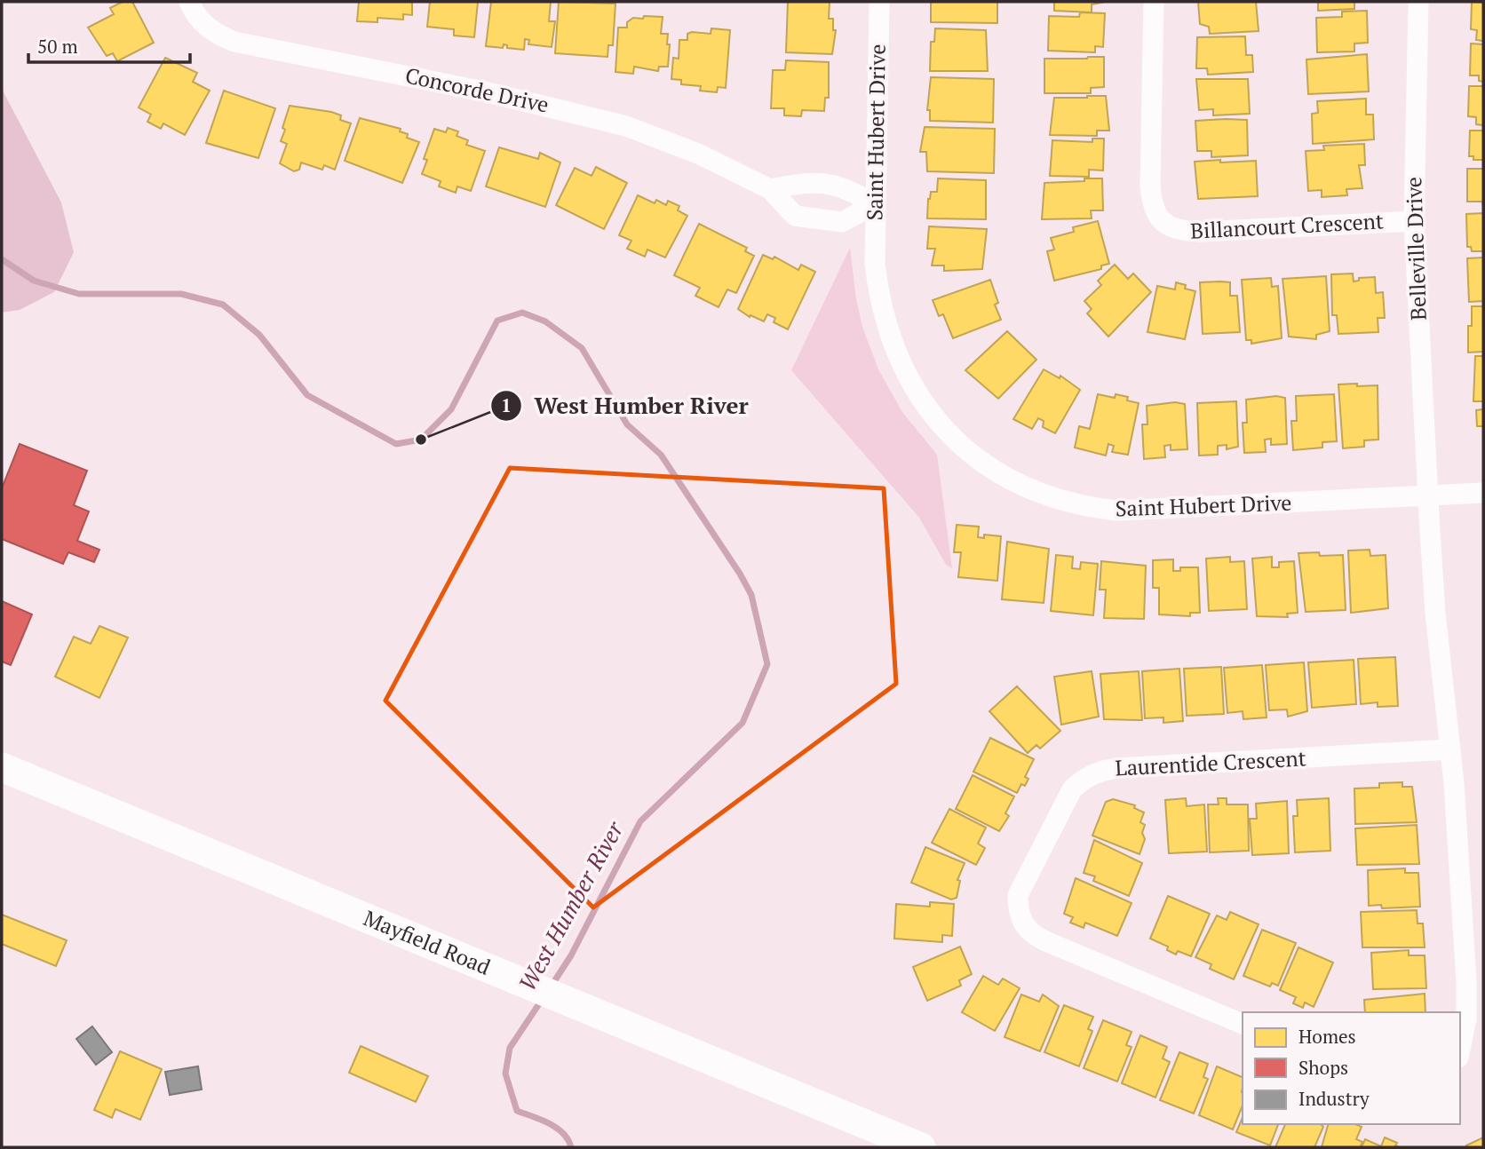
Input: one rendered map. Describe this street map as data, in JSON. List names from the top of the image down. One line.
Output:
{"streets":{"main road":["Mayfield Road"],"street":["Concorde Drive","Saint Hubert Drive","Billancourt Crescent","Belleville Drive","Laurentide Crescent"]},"crossings":[["Concorde Drive","Saint Hubert Drive"],["Saint Hubert Drive","Belleville Drive"],["Billancourt Crescent","Belleville Drive"]],"water":["West Humber River"],"places":["West Humber River"],"legend":["Homes","Shops","Industry"],"scale_bar":"50 m"}
